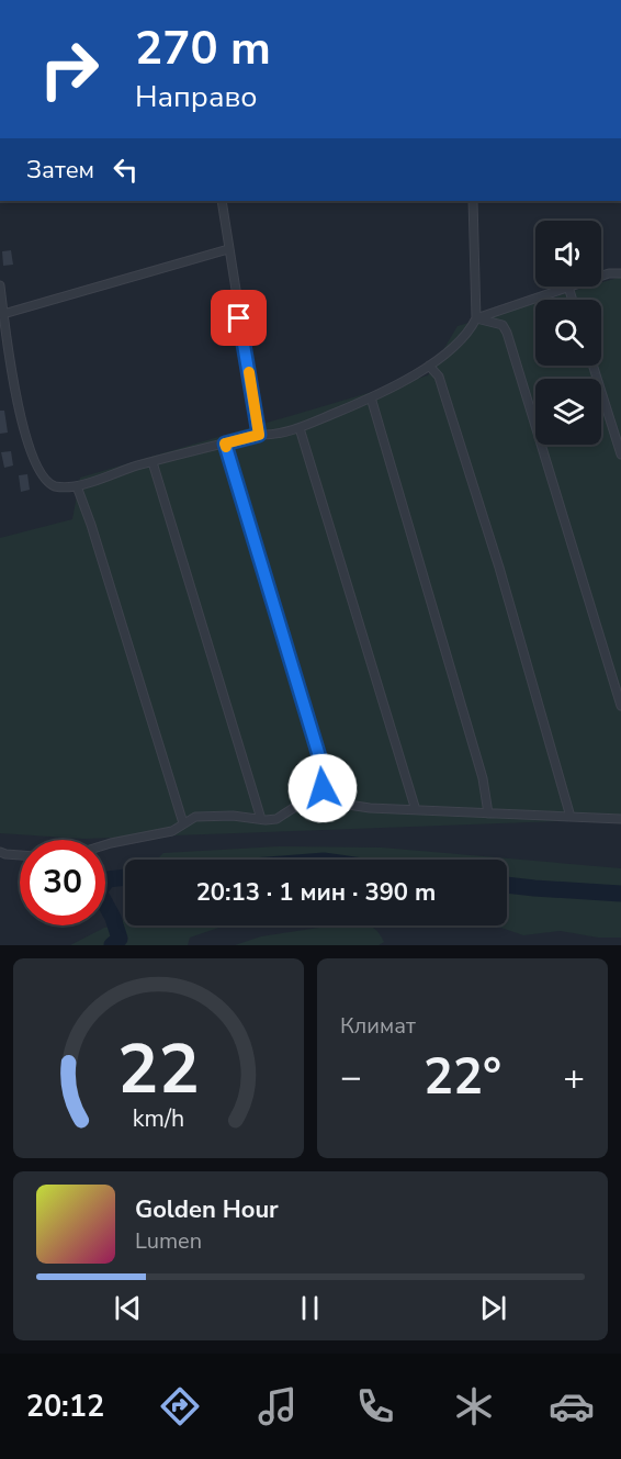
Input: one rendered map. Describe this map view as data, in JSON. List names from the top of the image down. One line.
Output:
{"page":{"turn":["270 m","Направо"],"then":"Затем","limit":"30","trip":"20:13 · 1 мин · 390 m","tile":"Климат","heat":["−","22°","+"],"song":["Golden Hour","Lumen"],"tabs":"20:12","gauge":["22","km/h"]}}
